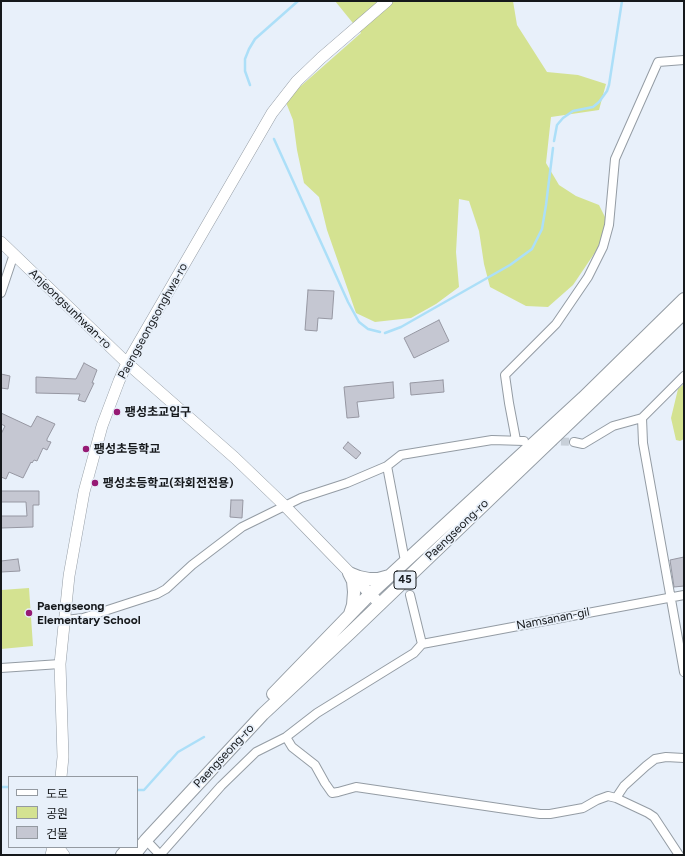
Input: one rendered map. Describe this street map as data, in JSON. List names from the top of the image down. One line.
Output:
{"streets":{"main road":["Paengseong-ro","45"],"street":["Anjeongsunhwan-ro","Paengseongsonghwa-ro","Namsanan-gil"]},"crossings":[["Anjeongsunhwan-ro","Paengseongsonghwa-ro"],["Anjeongsunhwan-ro","Paengseong-ro"]],"places":["팽성초교입구","팽성초등학교","팽성초등학교(좌회전전용)","Paengseong Elementary School"],"legend":["도로","공원","건물"]}
